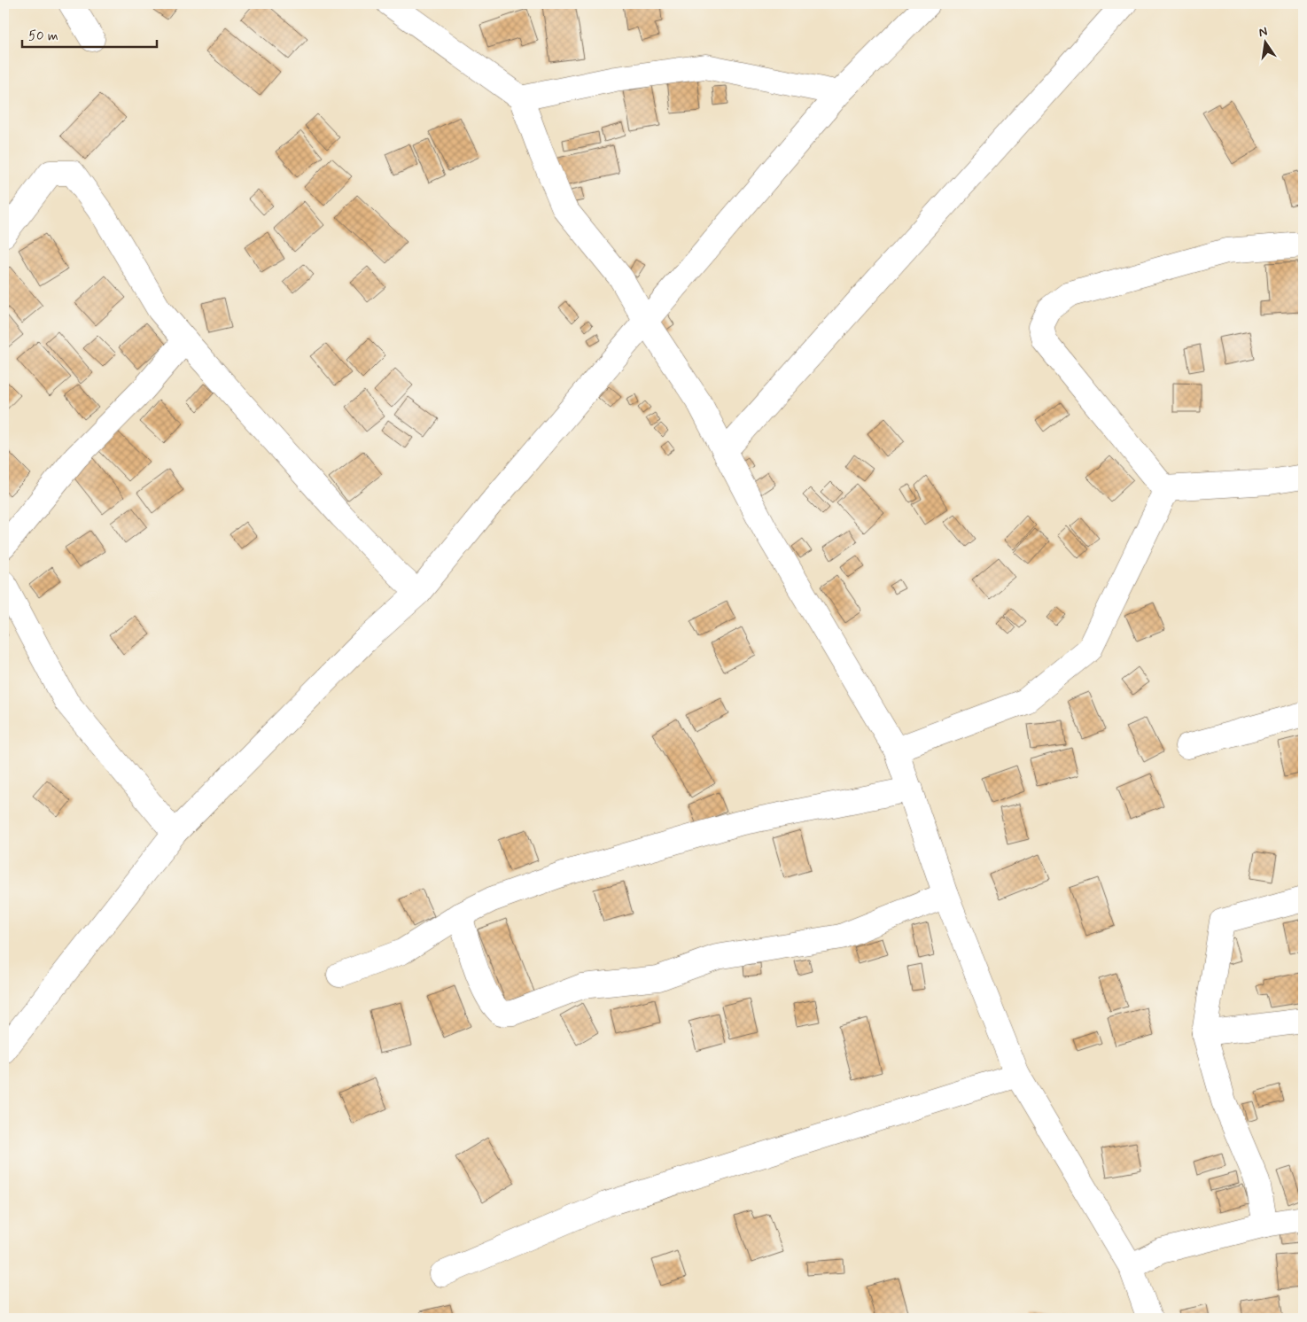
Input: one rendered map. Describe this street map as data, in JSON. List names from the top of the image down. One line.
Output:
{"scale_bar":"50 m","north":"top"}
